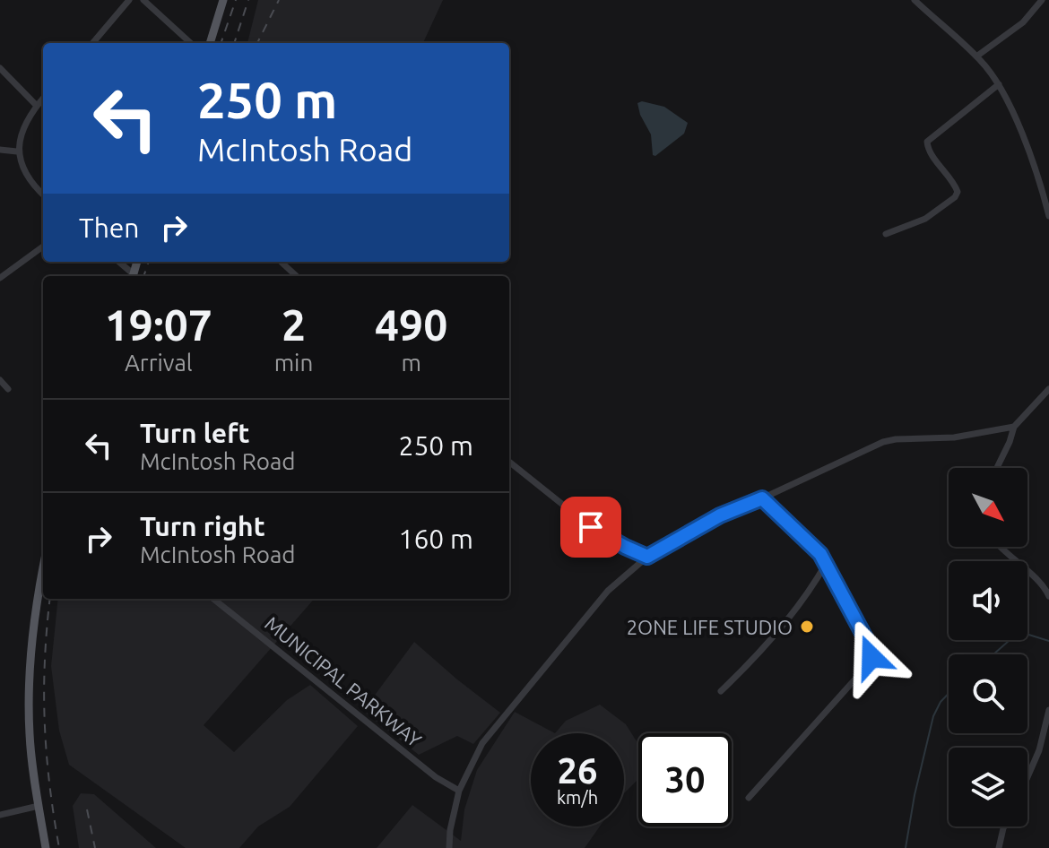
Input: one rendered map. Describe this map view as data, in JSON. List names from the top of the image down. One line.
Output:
{"streets":{"street":["MUNICIPAL PARKWAY"]},"places":["2ONE LIFE STUDIO"],"north":"bottom right","page":{"turn":["250 m","McIntosh Road"],"then":"Then","eta":["19:07","Arrival","2","min","490","m"],"list":[{"name":"Turn left","note":"McIntosh Road","value":"250 m"},{"name":"Turn right","note":"McIntosh Road","value":"160 m"}],"speed":"26 km/h","limit":"30"}}
